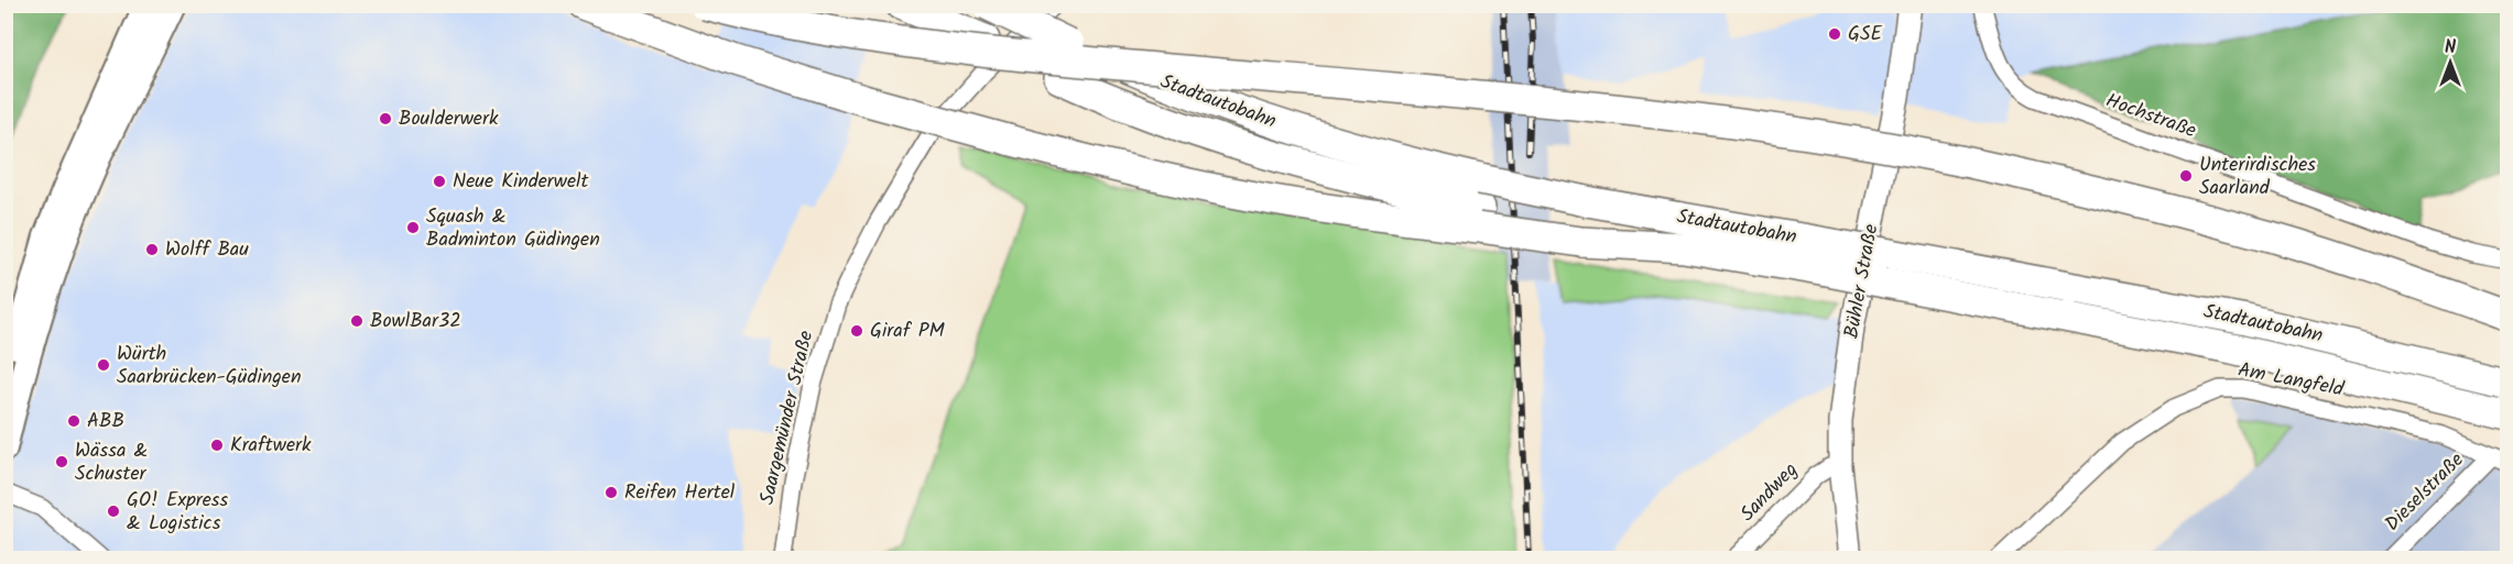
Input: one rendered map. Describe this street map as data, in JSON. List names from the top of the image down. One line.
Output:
{"streets":{"highway":["Stadtautobahn"],"main road":["Bühler Straße"],"street":["Hochstraße","Am Langfeld","Saargemünder Straße","Sandweg","Dieselstraße"]},"crossings":[["Bühler Straße","Sandweg"],["Am Langfeld","Dieselstraße"]],"places":["GSE","Boulderwerk","Unterirdisches Saarland","Neue Kinderwelt","Squash & Badminton Güdingen","Wolff Bau","BowlBar32","Giraf PM","Würth Saarbrücken-Güdingen","ABB","Kraftwerk","Wässa & Schuster","Reifen Hertel","GO! Express & Logistics"],"north":"top"}
